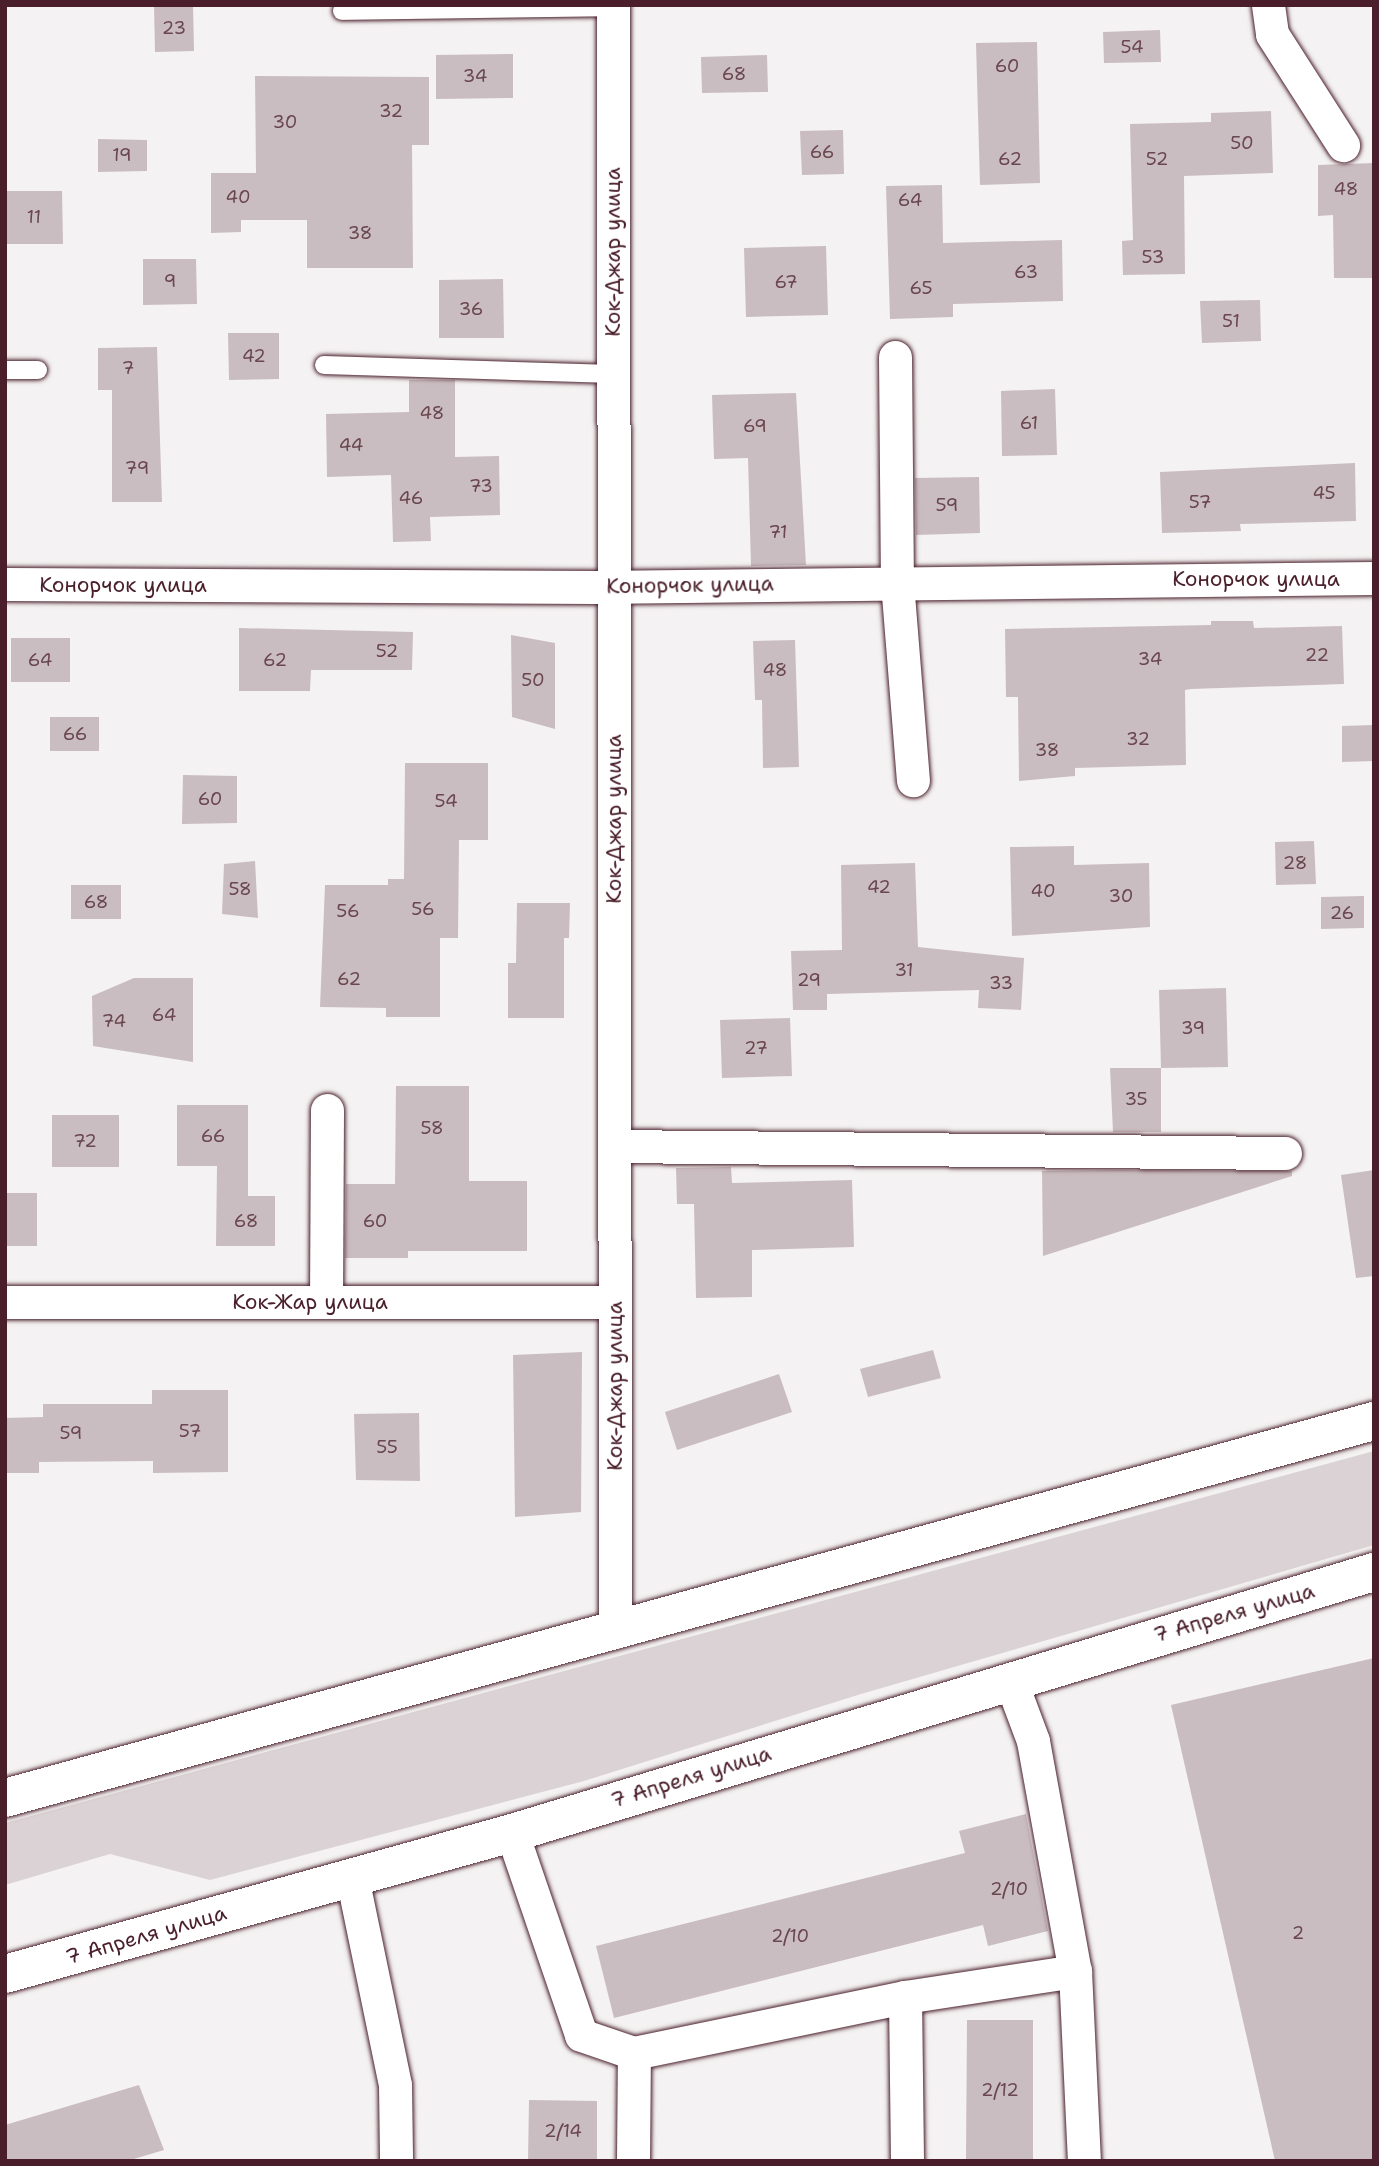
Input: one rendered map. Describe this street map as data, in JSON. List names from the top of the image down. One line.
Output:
{"streets":{"main road":["7 Апреля улица"],"street":["Кок-Джар улица","Конорчок улица","Кок-Жар улица"]},"crossings":[["Кок-Джар улица","Конорчок улица"],["Кок-Джар улица","Кок-Жар улица"]],"house_numbers":["23","54","60","68","34","32","30","50","66","19","62","52","48","40","64","11","38","53","63","9","67","65","36","51","42","7","48","61","69","44","79","73","45","46","57","59","71","52","22","34","64","62","48","50","66","32","38","60","54","28","42","58","40","30","68","56","56","26","31","62","29","33","64","74","39","27","35","58","66","72","68","60","57","59","55","2/10","2","2/10","2/12","2/14"]}
